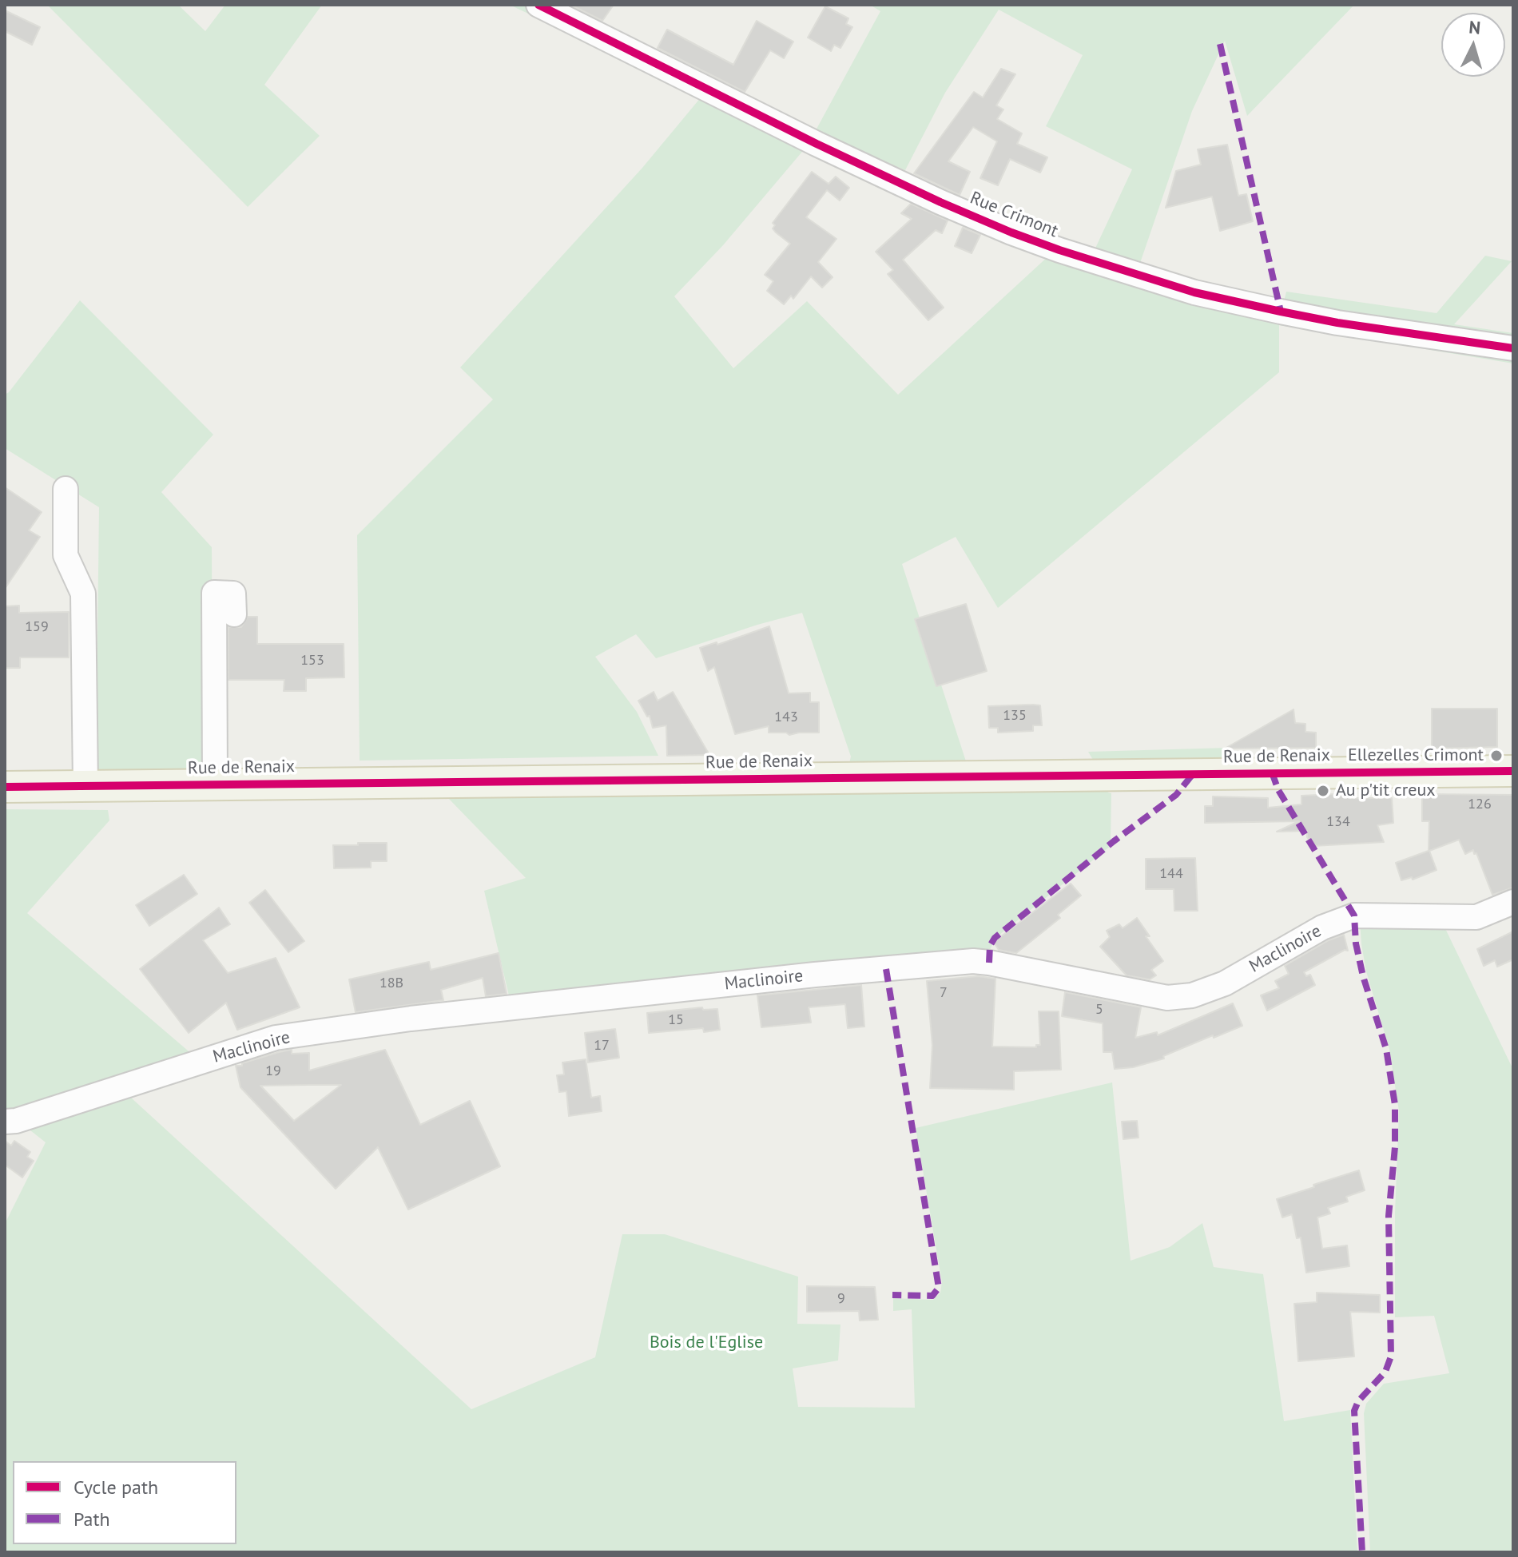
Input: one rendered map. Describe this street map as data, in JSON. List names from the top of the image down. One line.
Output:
{"streets":{"main road":["Rue de Renaix"],"street":["Rue Crimont","Maclinoire"]},"parks":["Bois de l'Eglise"],"places":["Ellezelles Crimont","Au p'tit creux"],"house_numbers":["159","153","135","143","126","134","144","18B","7","5","15","17","19","9"],"legend":["Cycle path","Path"],"north":"top"}
